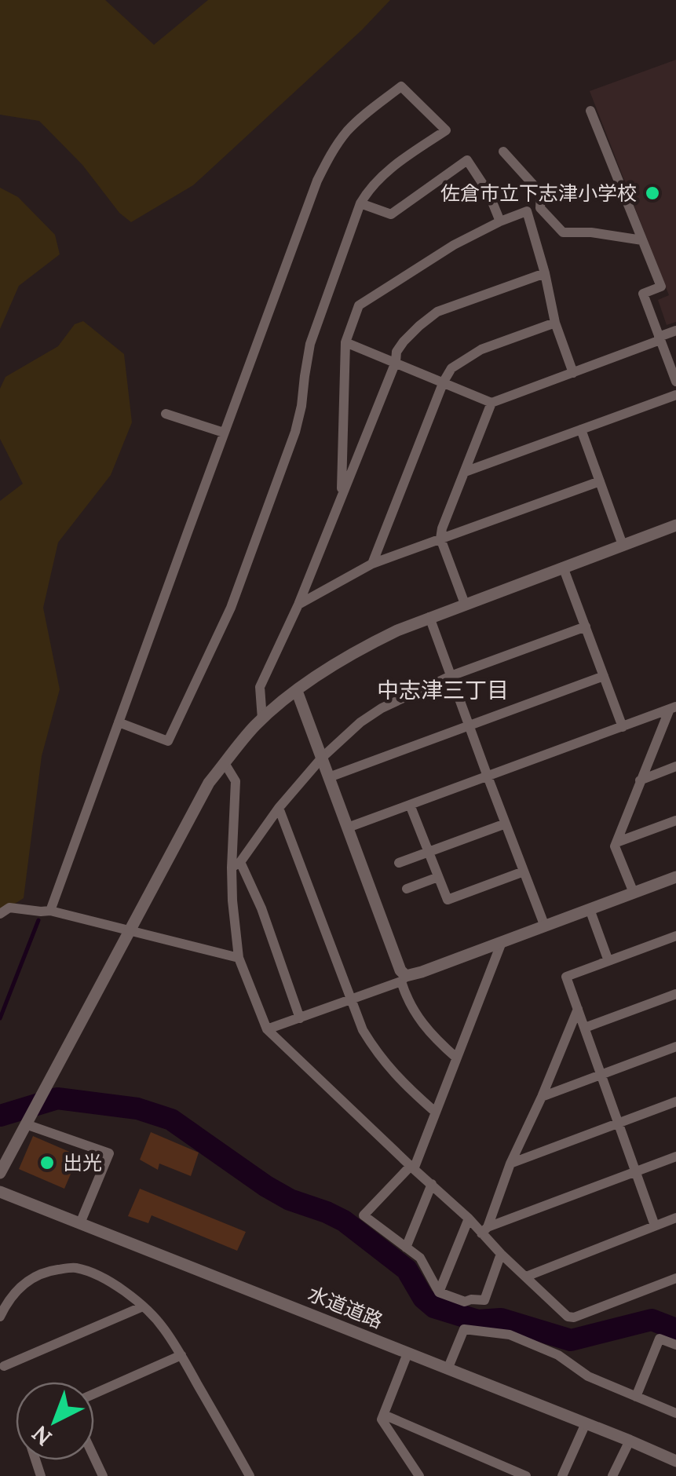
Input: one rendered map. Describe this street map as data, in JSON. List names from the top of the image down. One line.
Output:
{"streets":{"street":["水道道路"]},"districts":["中志津三丁目"],"places":["佐倉市立下志津小学校","出光"],"north":"bottom left"}
